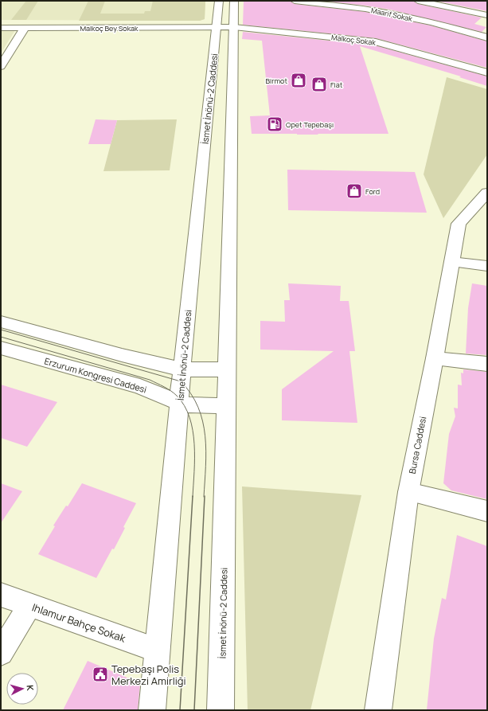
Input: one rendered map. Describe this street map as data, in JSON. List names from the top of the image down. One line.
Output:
{"streets":{"main road":["Maarif Sokak","Malkoç Bey Sokak","Malkoç Sokak","İsmet İnönü-2 Caddesi","Erzurum Kongresi Caddesi","Bursa Caddesi","Ihlamur Bahçe Sokak"]},"crossings":[["Malkoç Bey Sokak","Malkoç Sokak"],["Malkoç Bey Sokak","İsmet İnönü-2 Caddesi"],["Malkoç Sokak","İsmet İnönü-2 Caddesi"],["İsmet İnönü-2 Caddesi","Erzurum Kongresi Caddesi"],["İsmet İnönü-2 Caddesi","Ihlamur Bahçe Sokak"]],"places":{"shop":["Birmot","Fiat","Ford"],"fuel station":["Opet Tepebaşı"],"public building":["Tepebaşı Polis Merkezi Amirliği"]},"north":"right"}
